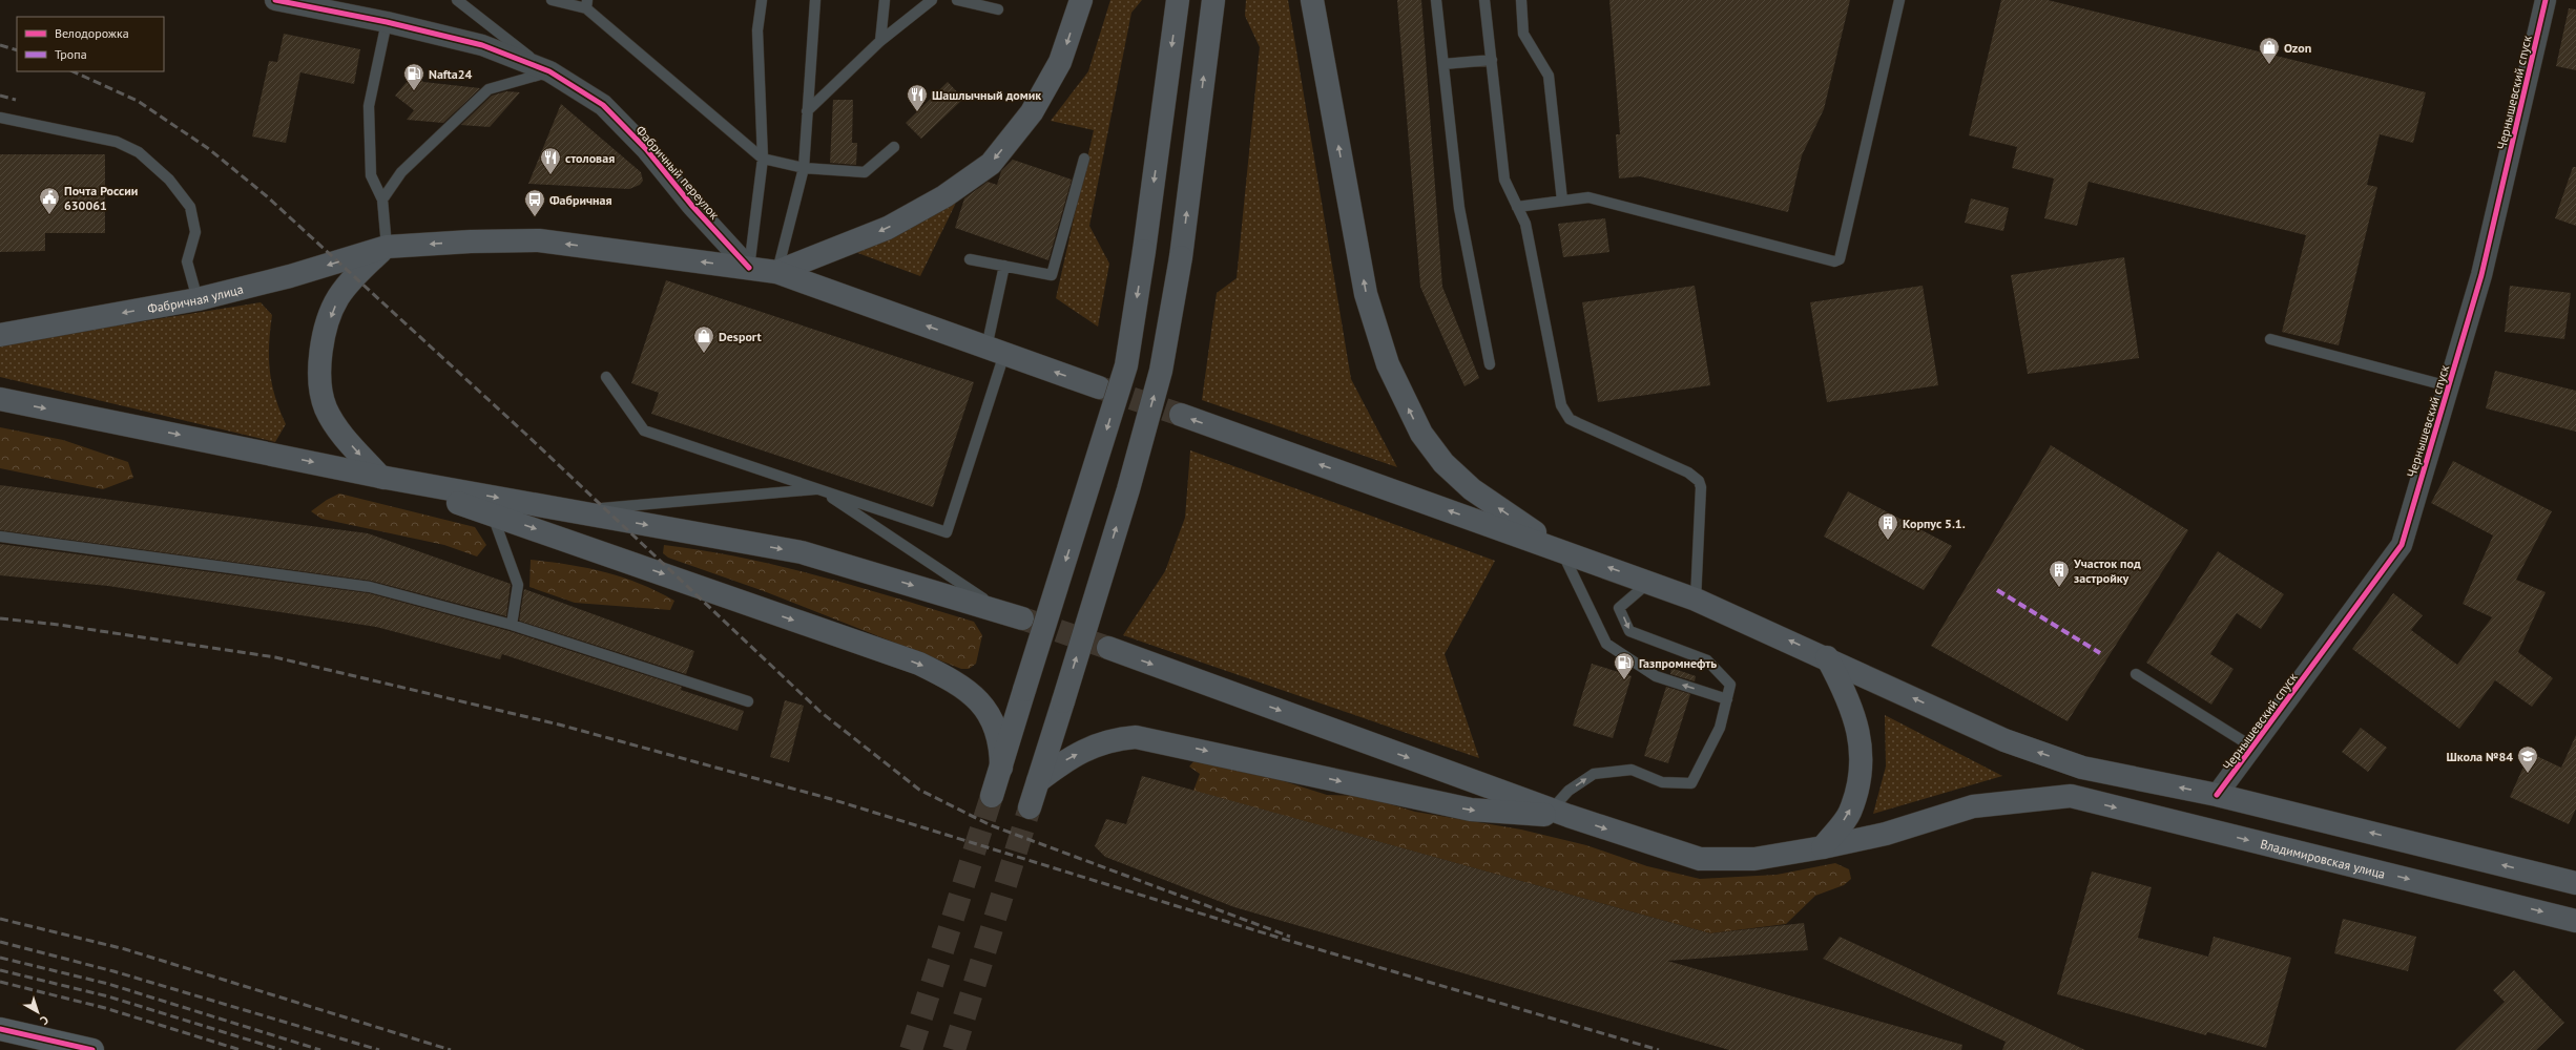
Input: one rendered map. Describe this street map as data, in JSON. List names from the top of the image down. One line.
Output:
{"streets":{"main road":["Фабричная улица","Владимировская улица"],"street":["Чернышевский спуск","Фабричный переулок"]},"crossings":[["Фабричный переулок","Фабричная улица"]],"places":{"shop":["Ozon","Desport"],"fuel station":["Nafta24","Газпромнефть"],"restaurant":["Шашлычный домик","столовая"],"public building":["Почта России 630061"],"bus stop":["Фабричная"],"building":["Корпус 5.1.","Участок под застройку"],"school or university":["Школа №84"]},"legend":["Велодорожка","Тропа"],"north":"bottom right"}
